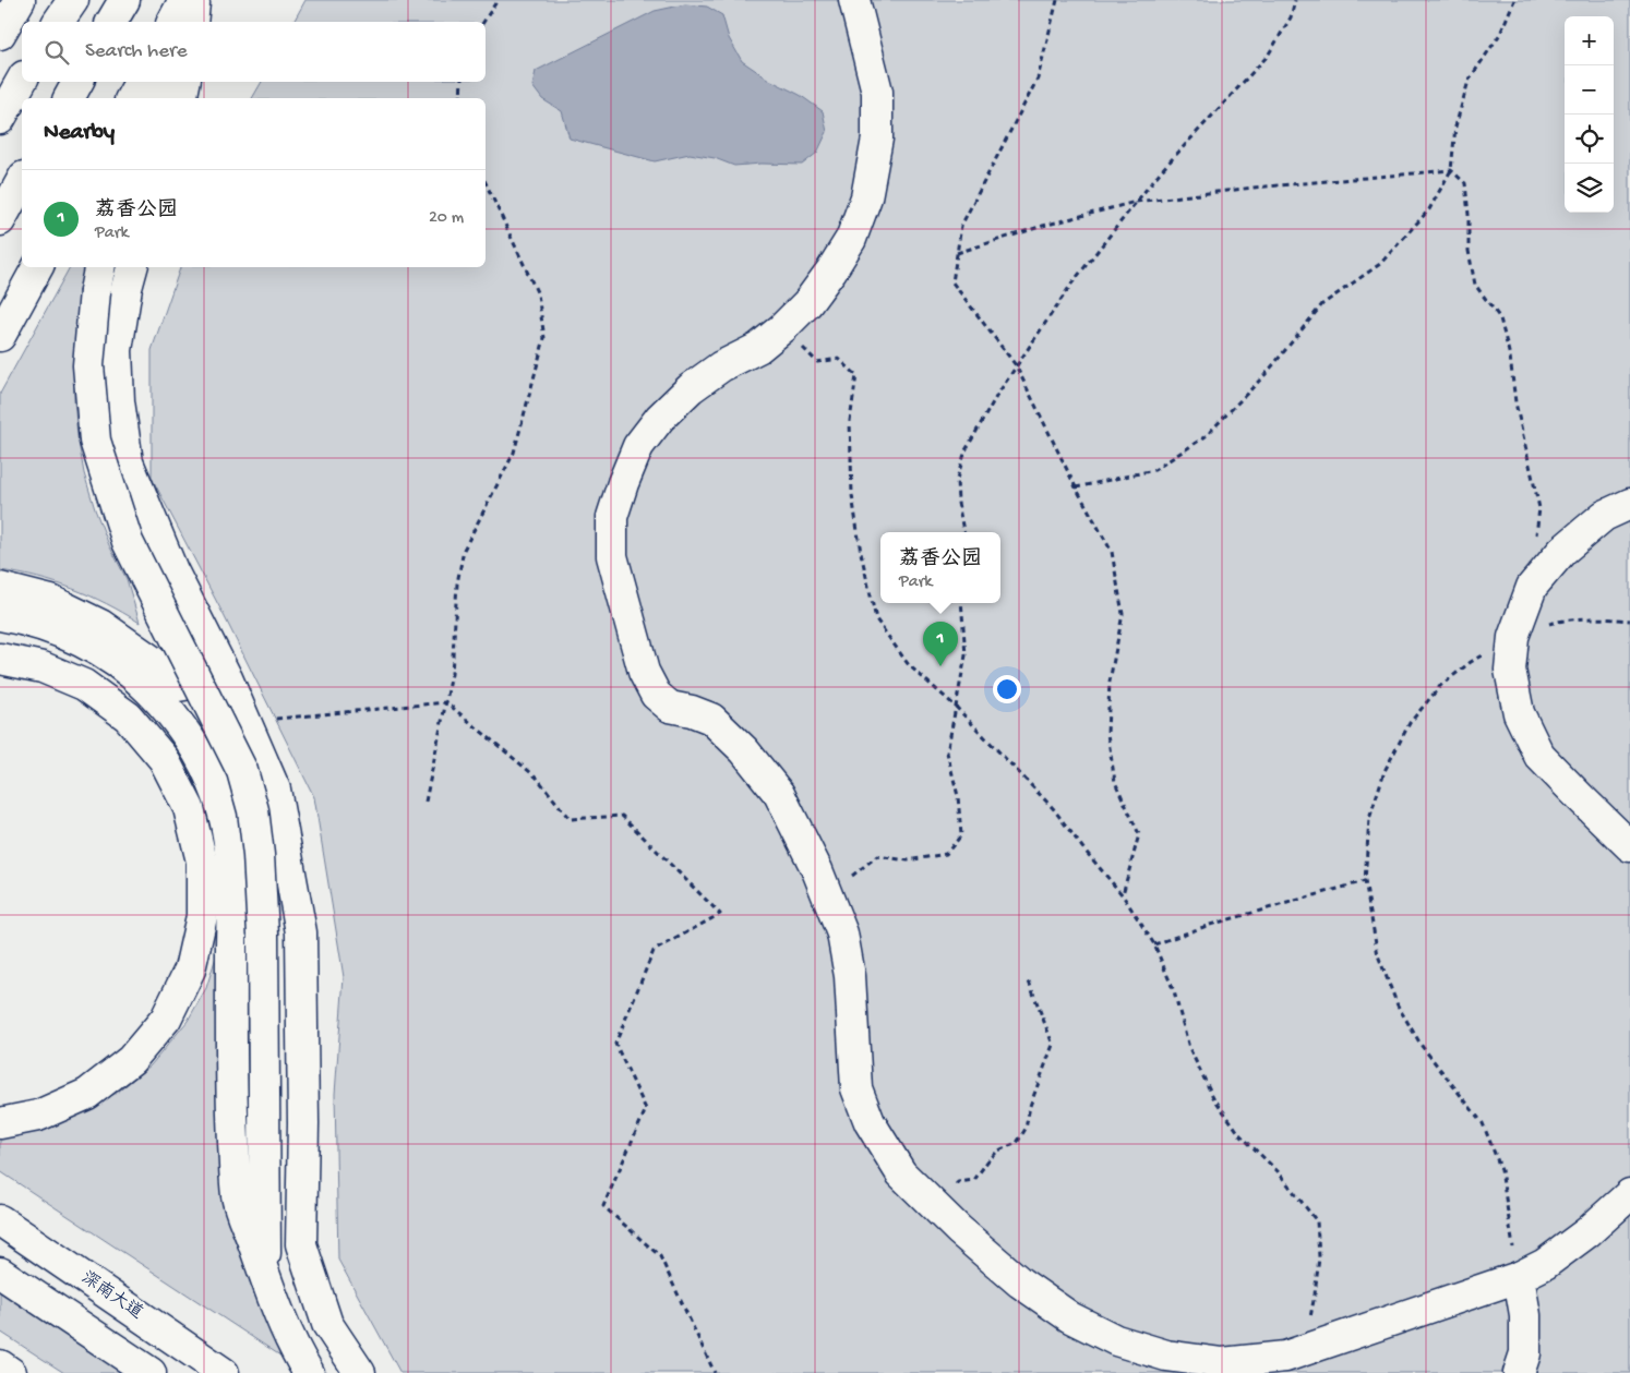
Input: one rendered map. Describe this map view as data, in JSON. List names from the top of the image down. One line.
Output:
{"streets":{"main road":["深南大道"]},"page":{"map_buttons":["+","−"],"search":"Search here","heading":"Nearby","list":[{"mark":"1","name":"荔香公园","note":"Park","value":"20 m"}],"popup":["荔香公园","Park"],"pins":"1"}}
